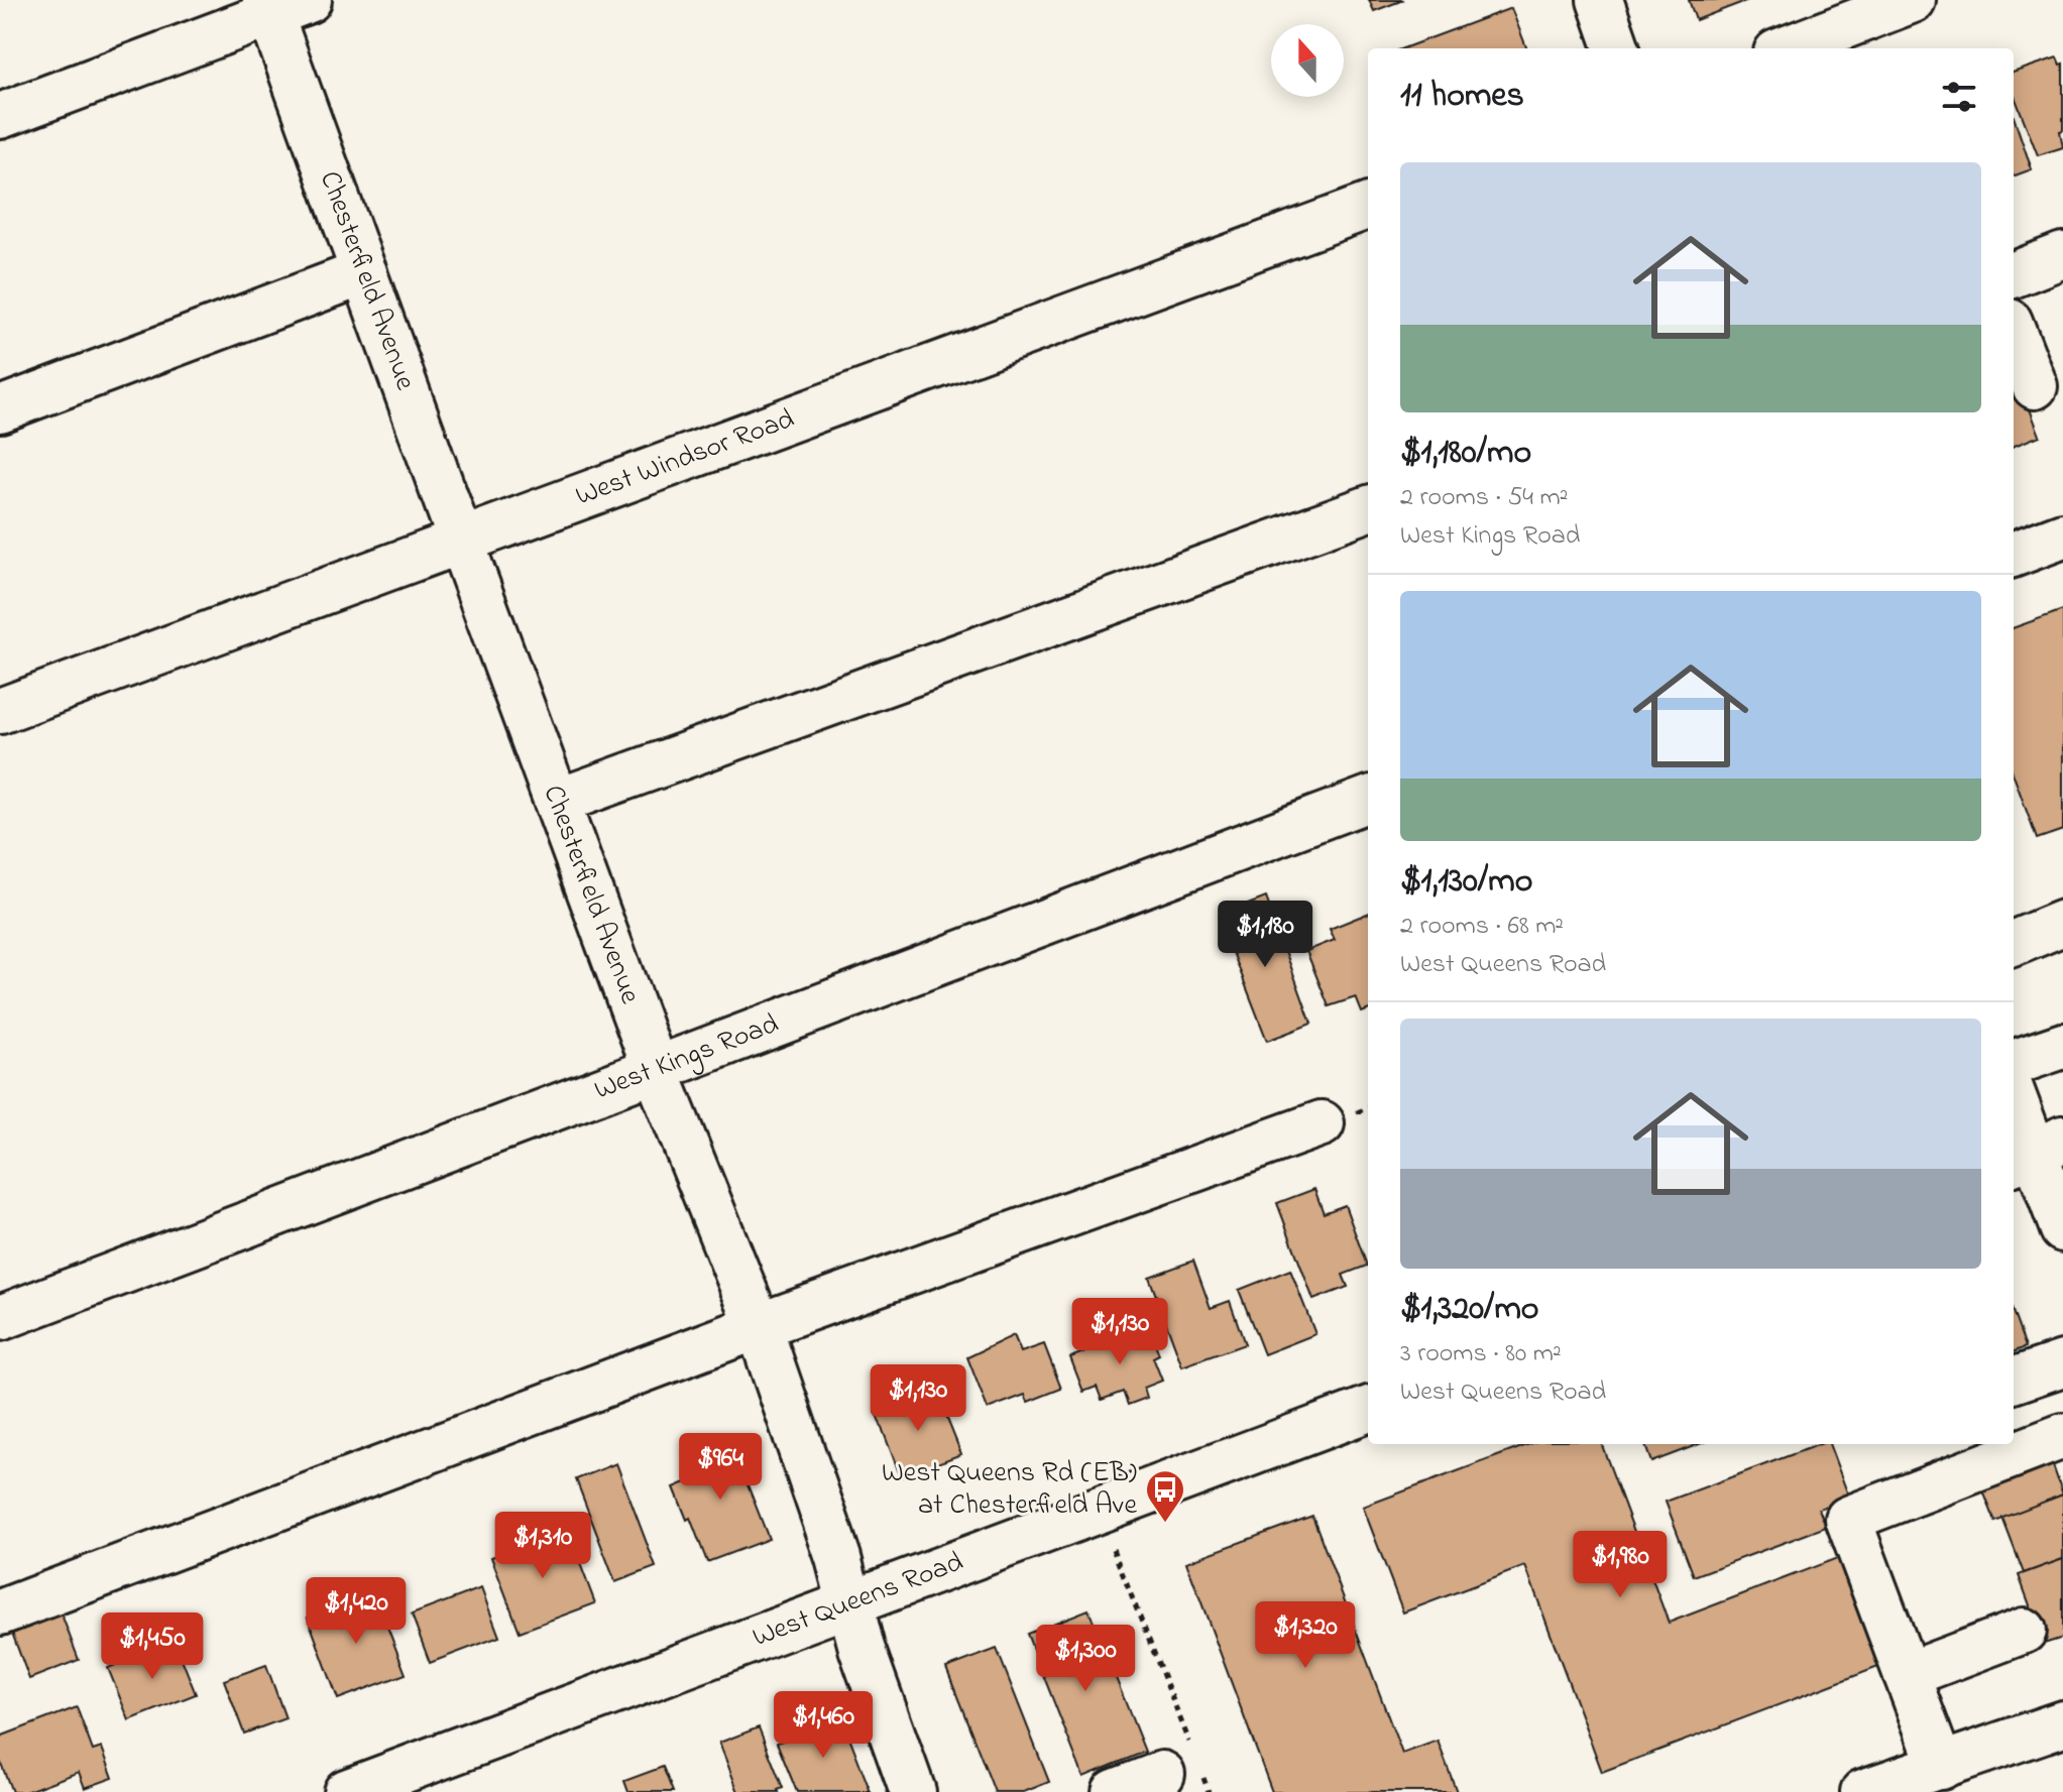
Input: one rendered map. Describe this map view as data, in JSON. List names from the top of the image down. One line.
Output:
{"streets":{"street":["Chesterfield Avenue","West Windsor Road","West Kings Road","West Queens Road"]},"crossings":[["Chesterfield Avenue","West Windsor Road"],["Chesterfield Avenue","West Kings Road"],["Chesterfield Avenue","West Queens Road"]],"places":{"bus stop":["West Queens Rd (EB) at Chesterfield Ave"]},"north":"top","page":{"heading":"11 homes","list":[{"name":"$1,180/mo","note":"2 rooms · 54 m² · West Kings Road"},{"name":"$1,130/mo","note":"2 rooms · 68 m² · West Queens Road"},{"name":"$1,320/mo","note":"3 rooms · 80 m² · West Queens Road"}],"price":["$1,180","$1,130","$1,130","$964","$1,310","$1,980","$1,420","$1,320","$1,450","$1,300","$1,460"]}}
